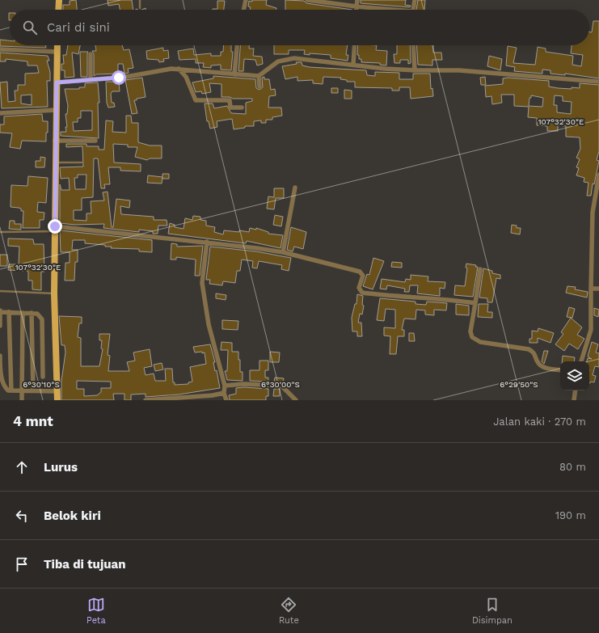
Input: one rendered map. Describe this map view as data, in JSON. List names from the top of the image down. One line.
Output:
{"page":{"search":"Cari di sini","heading":["4 mnt","Jalan kaki · 270 m"],"list":[["Lurus","80 m"],["Belok kiri","190 m"],"Tiba di tujuan"],"nav":["Peta","Rute","Disimpan"]},"coordinates":["107°32'30\"E","6°30'10\"S","6°30'00\"S","6°29'50\"S"]}
